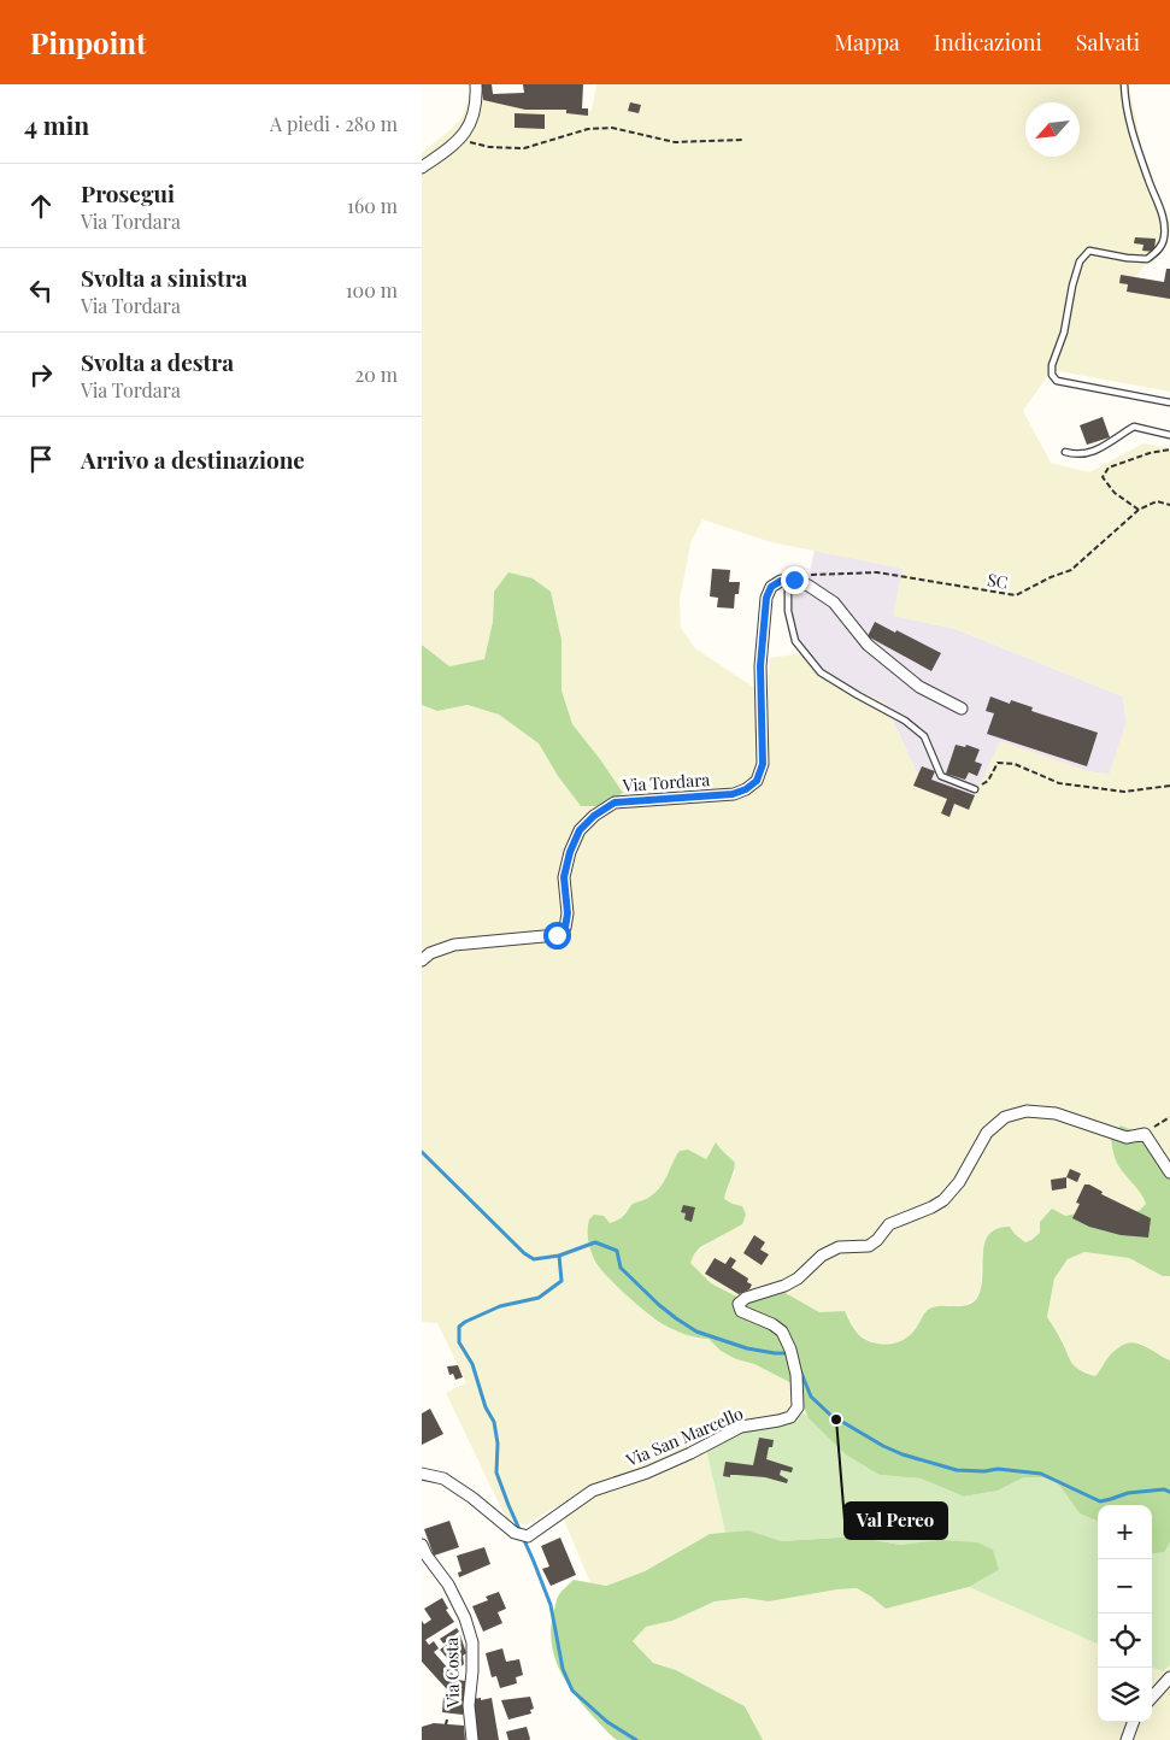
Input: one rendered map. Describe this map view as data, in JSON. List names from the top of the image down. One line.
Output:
{"streets":{"street":["Via Tordara","Via San Marcello","Via Costa"],"path":["SC"]},"crossings":[["SC","Via Tordara"]],"places":["Val Pereo"],"north":"bottom left","page":{"header":"Pinpoint","nav":["Mappa","Indicazioni","Salvati"],"heading":["4 min","A piedi · 280 m"],"list":[["Prosegui","Via Tordara","160 m"],["Svolta a sinistra","Via Tordara","100 m"],["Svolta a destra","Via Tordara","20 m"],"Arrivo a destinazione"],"map_buttons":["+","−"]}}
